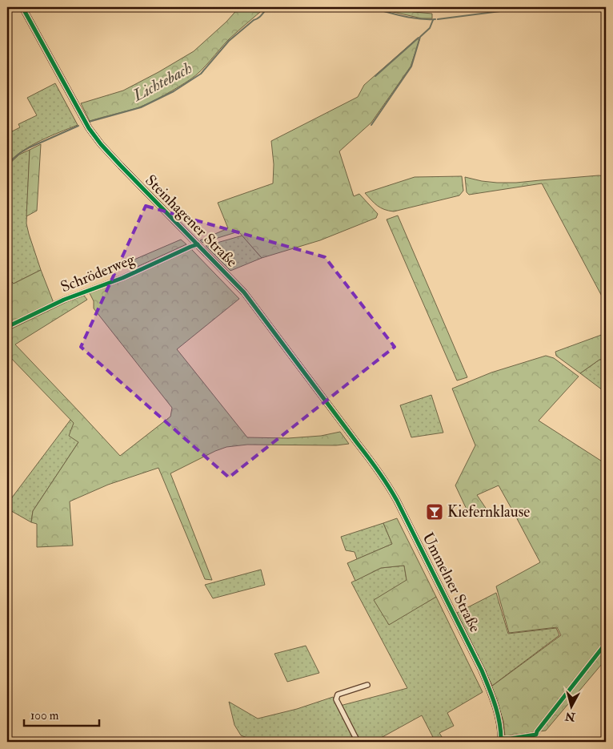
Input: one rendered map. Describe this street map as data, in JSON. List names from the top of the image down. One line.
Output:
{"streets":{"main road":["Steinhagener Straße","Ummelner Straße"],"street":["Schröderweg"]},"crossings":[["Steinhagener Straße","Schröderweg"],["Steinhagener Straße","Ummelner Straße"]],"water":["Lichtebach"],"places":{"bar":["Kiefernklause"]},"scale_bar":"100 m","north":"bottom"}
